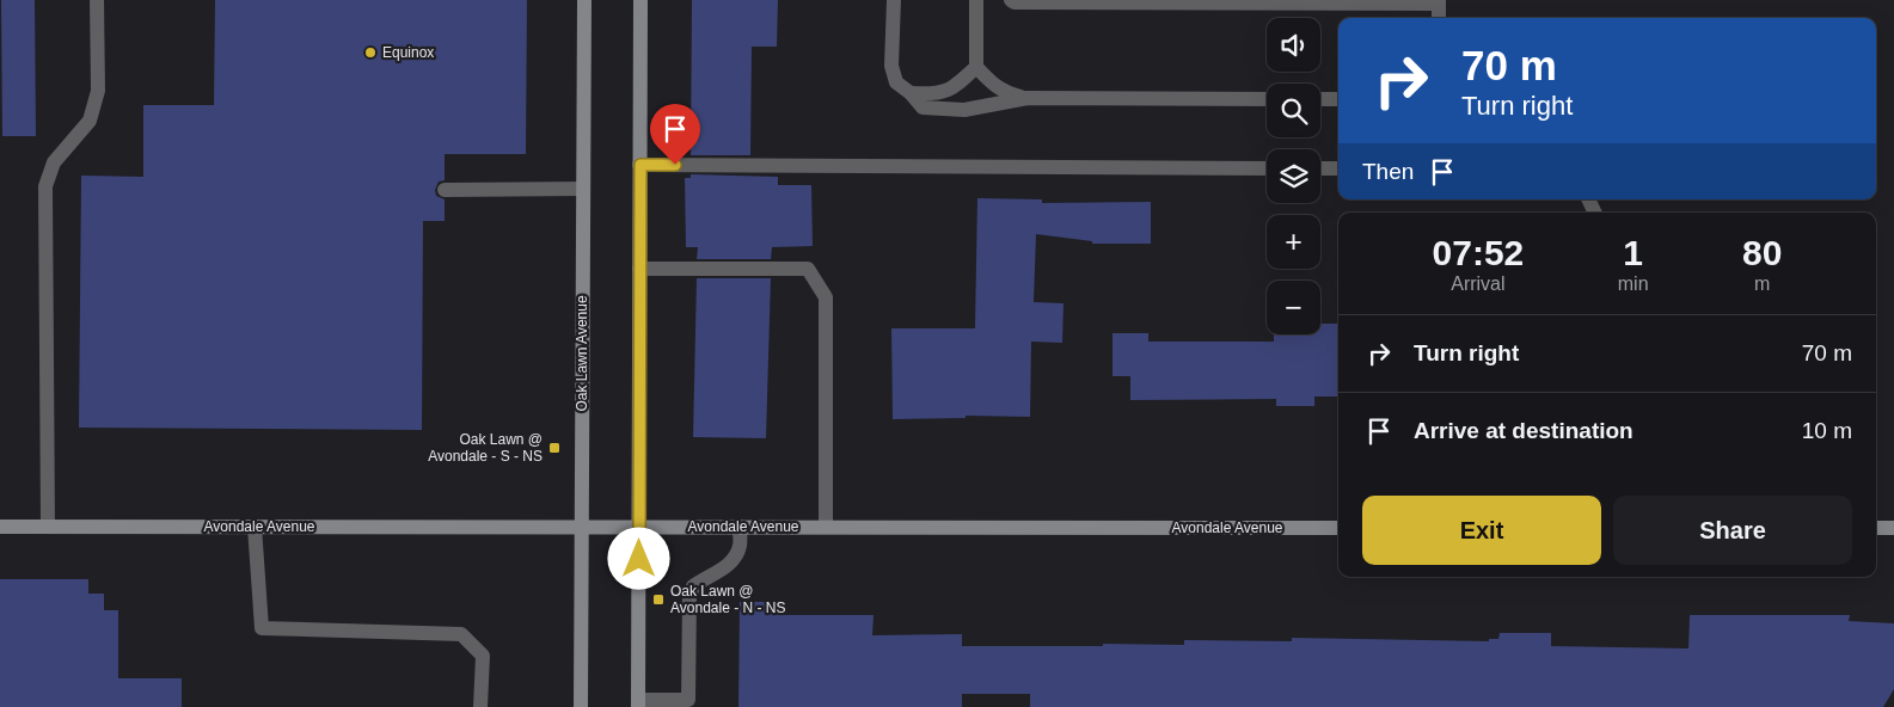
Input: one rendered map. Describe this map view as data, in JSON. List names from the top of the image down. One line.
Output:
{"streets":{"main road":["Oak Lawn Avenue","Avondale Avenue"]},"crossings":[["Oak Lawn Avenue","Avondale Avenue"]],"places":{"other":["Equinox"],"transit":["Oak Lawn @ Avondale - S - NS","Oak Lawn @ Avondale - N - NS"]},"page":{"map_buttons":["+","−"],"turn":["70 m","Turn right"],"then":"Then","eta":["07:52","Arrival","1","min","80","m"],"list":[{"name":"Turn right","value":"70 m"},{"name":"Arrive at destination","value":"10 m"}],"buttons":["Exit","Share"]}}
